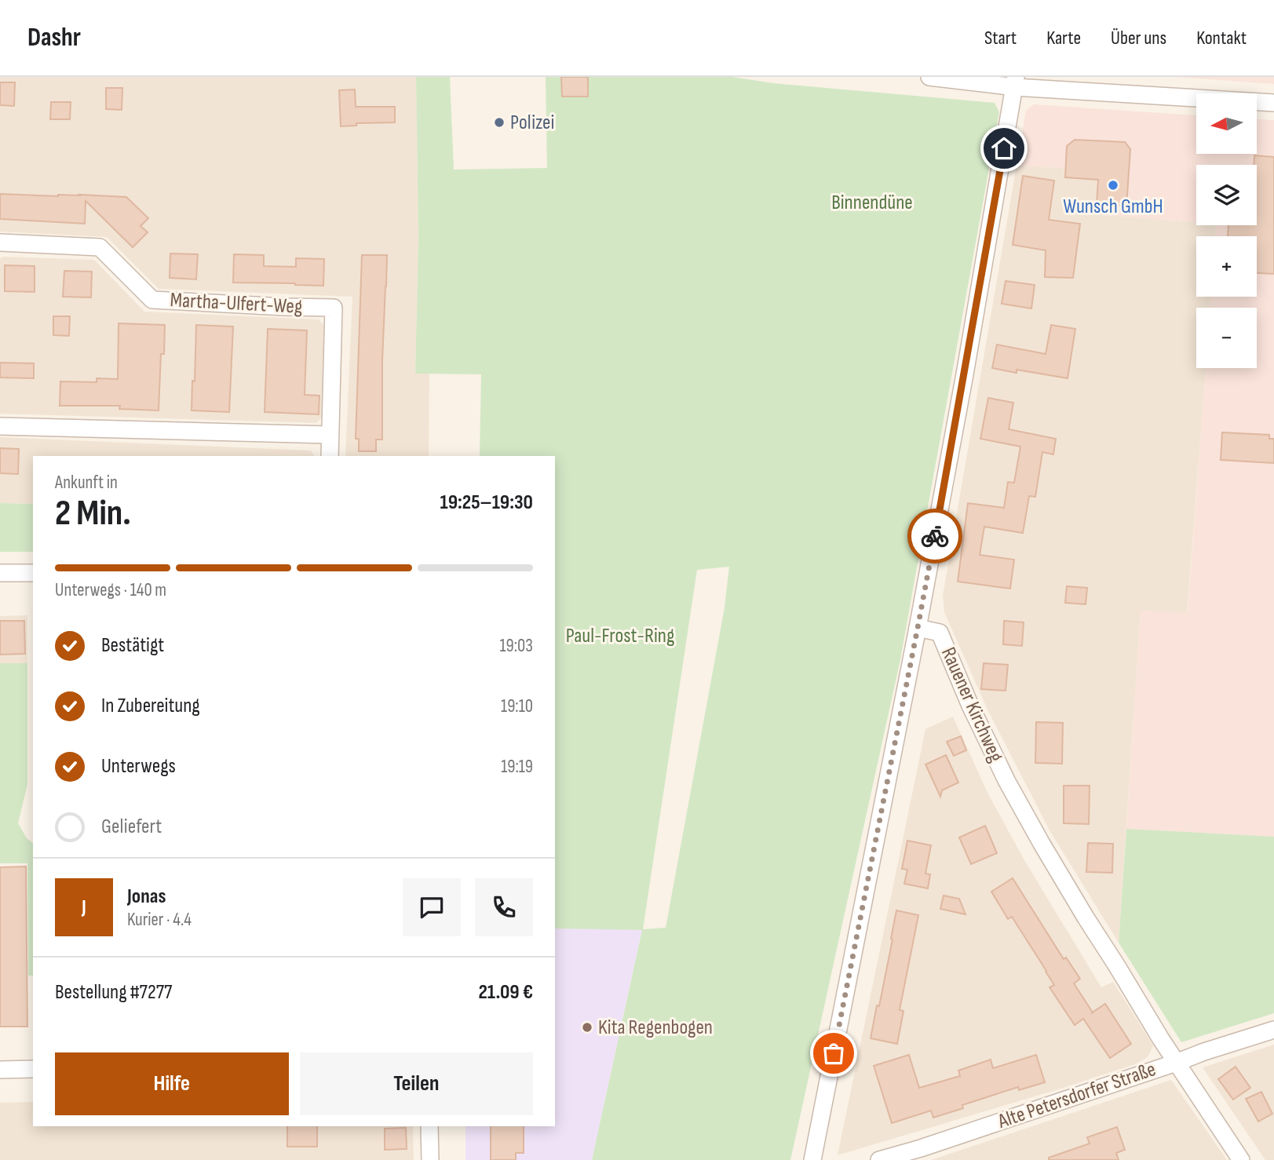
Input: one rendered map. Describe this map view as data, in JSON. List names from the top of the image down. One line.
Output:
{"streets":{"street":["Martha-Ulfert-Weg","Rauener Kirchweg","Alte Petersdorfer Straße"]},"crossings":[["Rauener Kirchweg","Alte Petersdorfer Straße"]],"parks":["Binnendüne","Paul-Frost-Ring"],"places":["Polizei","Wunsch GmbH","Kita Regenbogen"],"north":"left","page":{"header":"Dashr","nav":["Start","Karte","Über uns","Kontakt"],"map_buttons":["+","−"],"heading":["2 Min.","Ankunft in","19:25–19:30"],"panel":["Jonas","Kurier · 4.4","Bestellung #7277","21.09 €"],"bar":"Unterwegs · 140 m","list":[["Bestätigt","19:03"],["In Zubereitung","19:10"],["Unterwegs","19:19"],"Geliefert"],"round":"J","buttons":["Hilfe","Teilen"]}}
